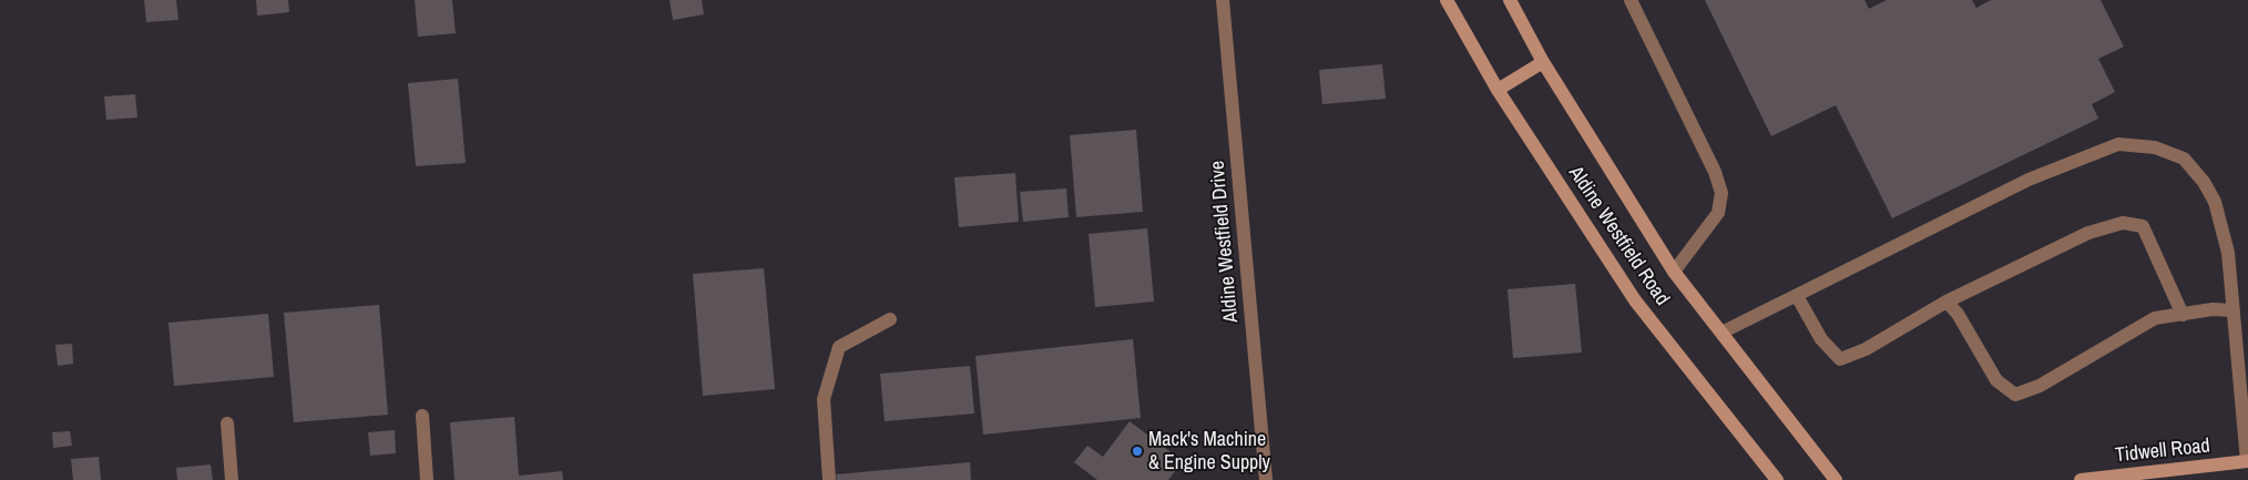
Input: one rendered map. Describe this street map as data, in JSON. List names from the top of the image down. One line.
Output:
{"streets":{"main road":["Aldine Westfield Road","Tidwell Road"],"street":["Aldine Westfield Drive"]},"places":["Mack's Machine & Engine Supply"]}
